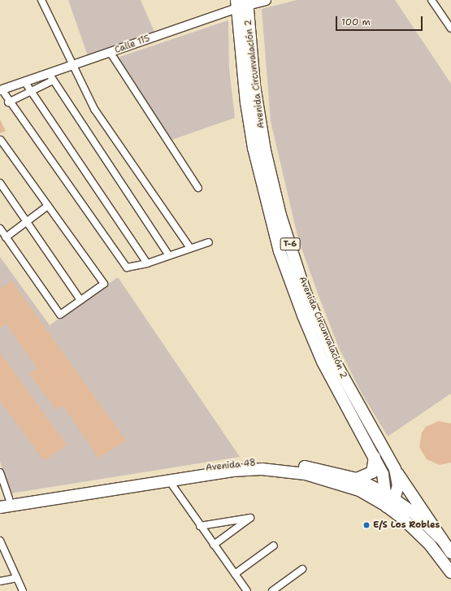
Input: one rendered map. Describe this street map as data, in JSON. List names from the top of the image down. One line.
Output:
{"streets":{"highway":["Avenida Circunvalación 2","T-6","Avenida 48"],"main road":["Calle 115"]},"crossings":[["Calle 115","Avenida Circunvalación 2"],["Avenida Circunvalación 2","Avenida 48"]],"places":["E/S Los Robles"],"scale_bar":"100 m"}
